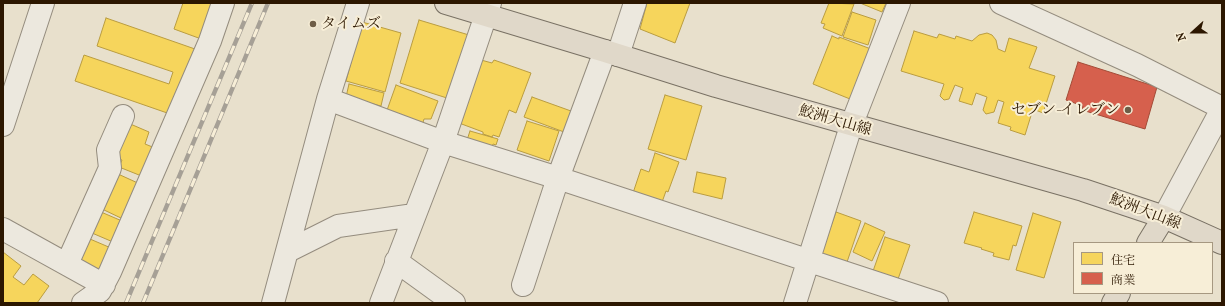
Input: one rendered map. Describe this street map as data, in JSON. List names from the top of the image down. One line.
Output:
{"streets":{"main road":["鮫洲大山線"]},"places":["タイムズ","セブン-イレブン"],"legend":["住宅","商業"],"north":"left"}
